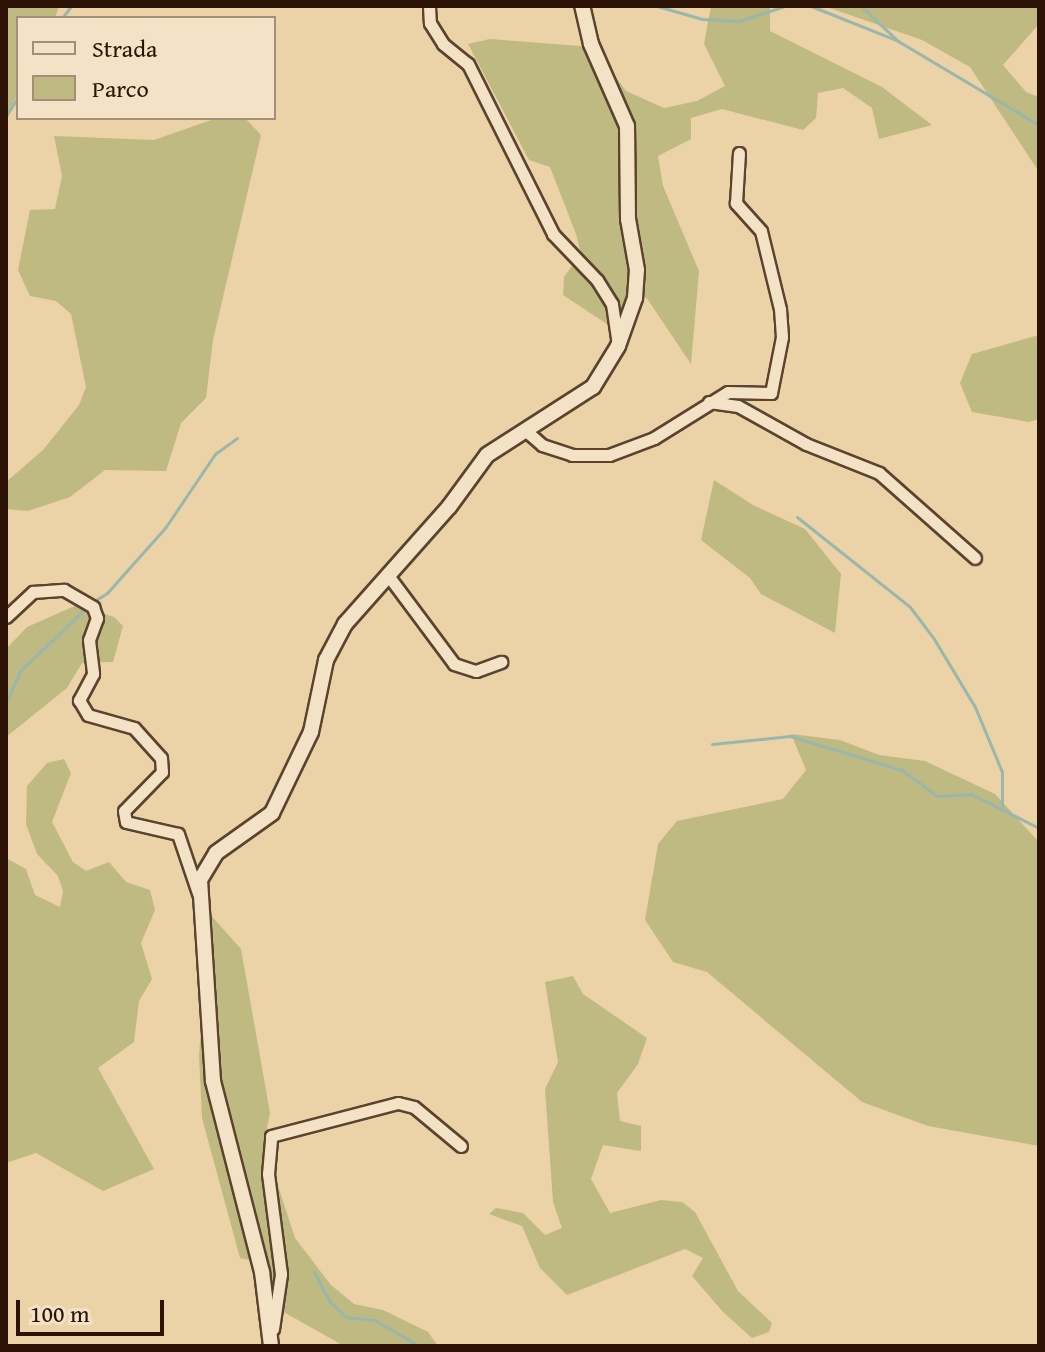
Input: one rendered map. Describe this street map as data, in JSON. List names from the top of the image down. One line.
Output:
{"legend":["Strada","Parco"],"scale_bar":"100 m"}
